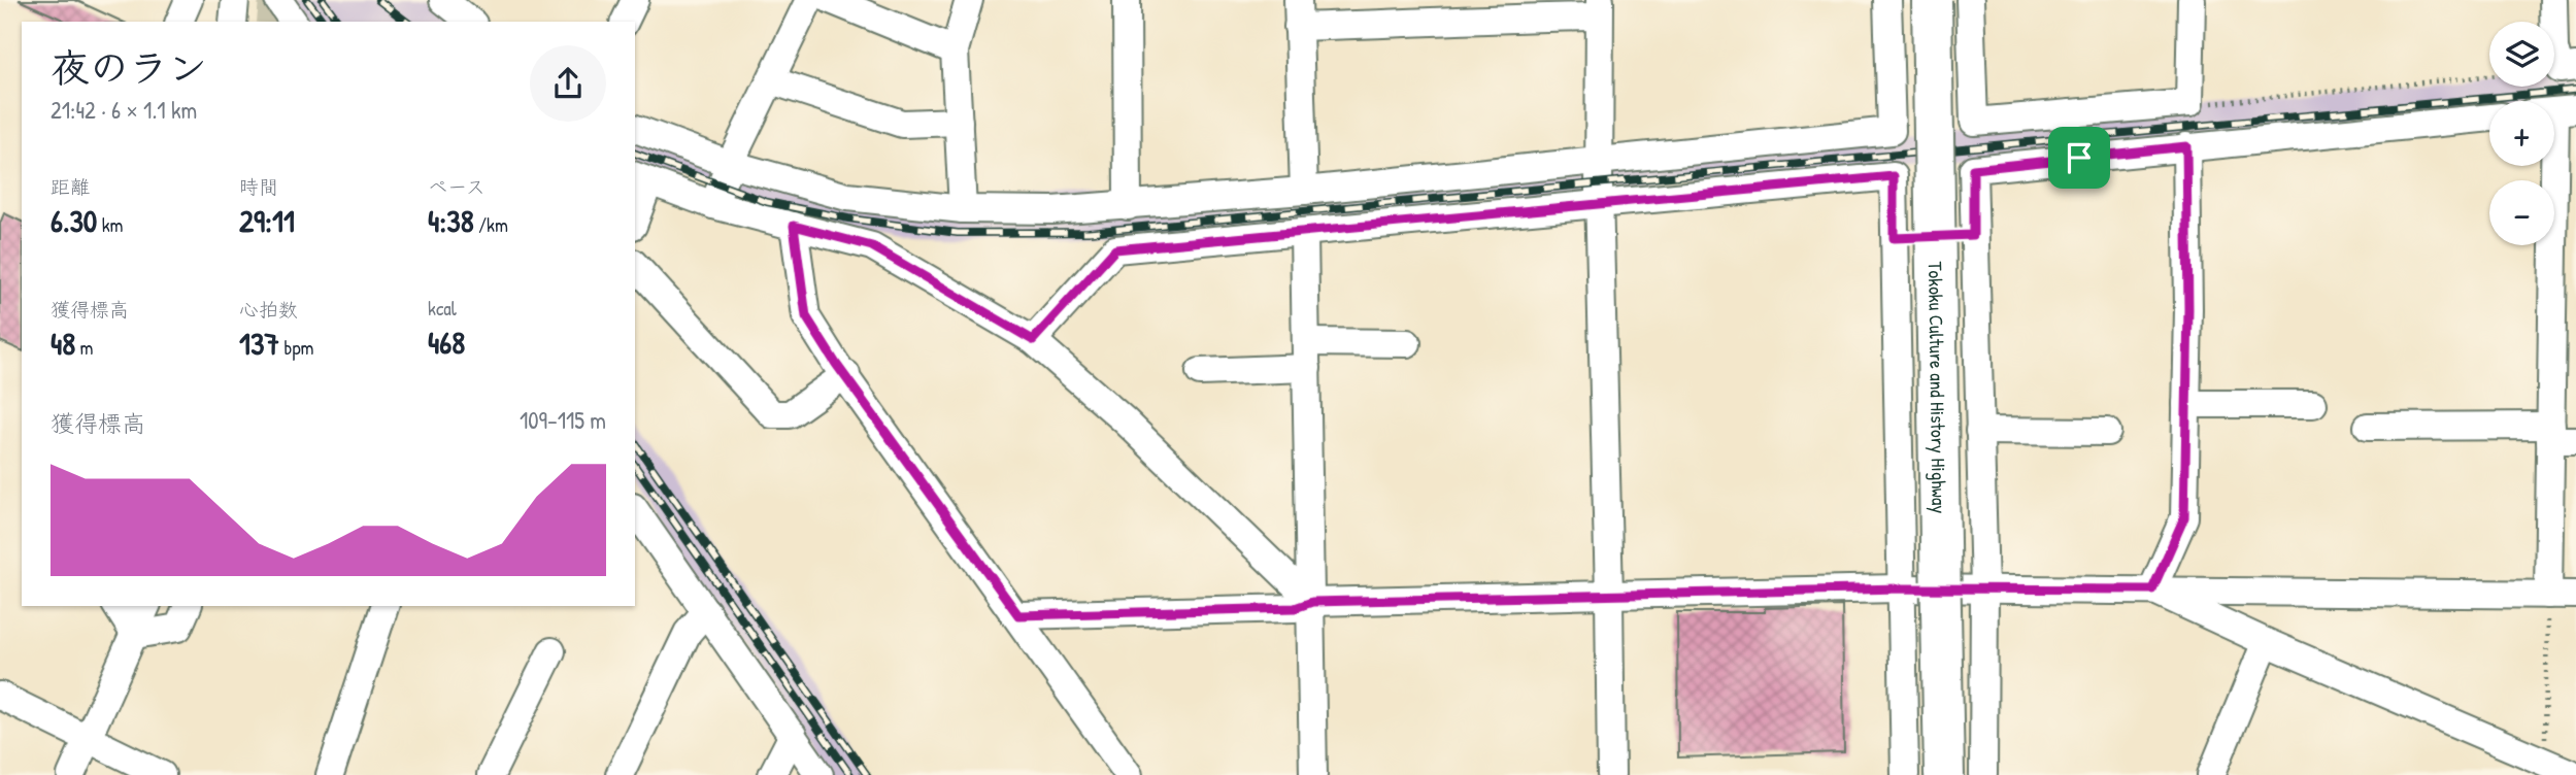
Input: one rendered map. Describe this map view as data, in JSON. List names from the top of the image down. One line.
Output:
{"streets":{"highway":["Tokoku Culture and History Highway"]},"page":{"map_buttons":["+","−"],"heading":["夜のラン","21:42 · 6 × 1.1 km"],"stats":[["距離","6.30 km"],["時間","29:11"],["ペース","4:38 /km"],["獲得標高","48 m"],["心拍数","137 bpm"],["kcal","468"]],"chart":["獲得標高","109–115 m"]}}
